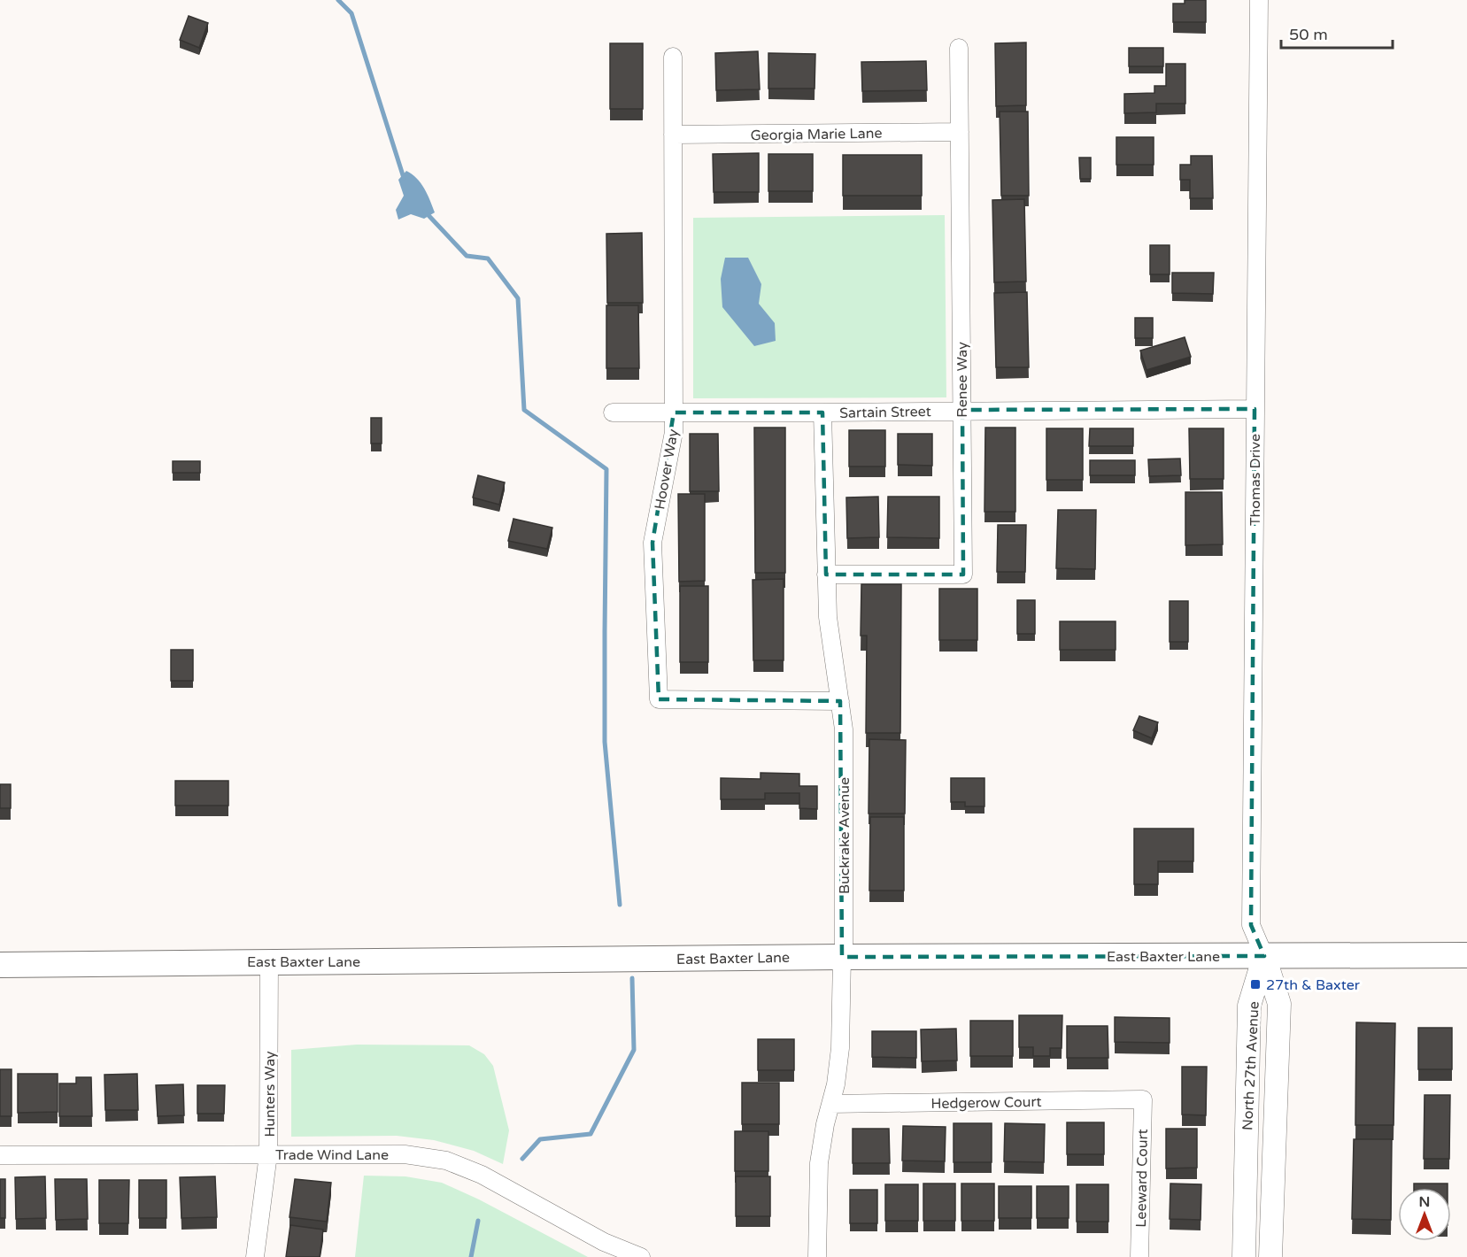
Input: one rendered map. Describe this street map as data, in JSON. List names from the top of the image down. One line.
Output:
{"streets":{"main road":["East Baxter Lane"],"street":["Georgia Marie Lane","Renee Way","Sartain Street","Hoover Way","Thomas Drive","Buckrake Avenue","North 27th Avenue","Hunters Way","Hedgerow Court","Trade Wind Lane","Leeward Court"]},"crossings":[["Georgia Marie Lane","Renee Way"],["Georgia Marie Lane","Hoover Way"],["Renee Way","Sartain Street"],["Renee Way","Buckrake Avenue"],["Sartain Street","Hoover Way"],["Sartain Street","Thomas Drive"],["Sartain Street","Buckrake Avenue"],["Hoover Way","Buckrake Avenue"],["Thomas Drive","East Baxter Lane"],["Thomas Drive","North 27th Avenue"],["Buckrake Avenue","East Baxter Lane"],["Buckrake Avenue","Hedgerow Court"],["East Baxter Lane","North 27th Avenue"],["East Baxter Lane","Hunters Way"],["Hunters Way","Trade Wind Lane"],["Hedgerow Court","Leeward Court"]],"places":{"transit":["27th & Baxter"]},"scale_bar":"50 m","north":"top"}
